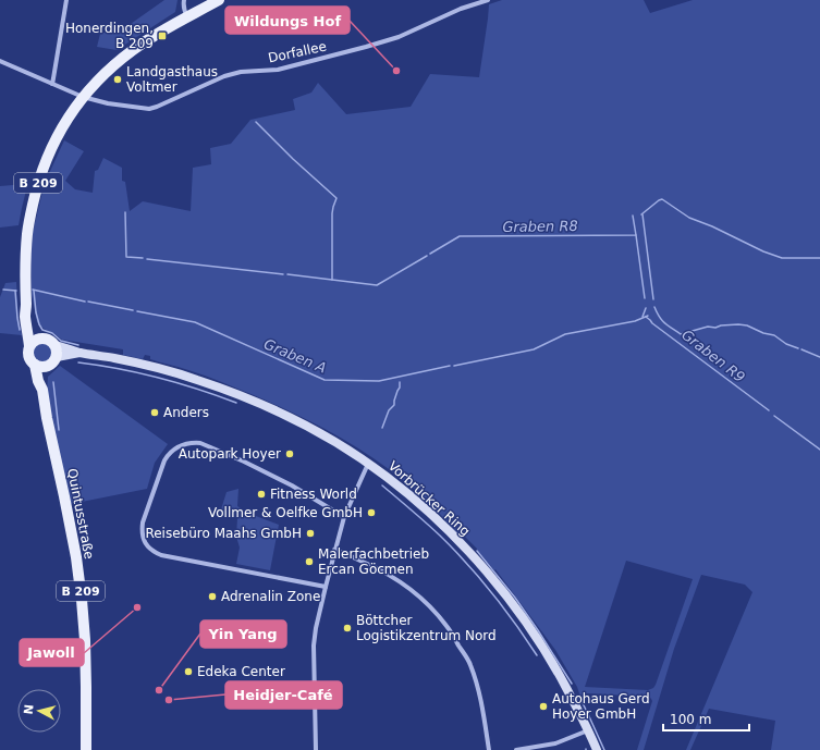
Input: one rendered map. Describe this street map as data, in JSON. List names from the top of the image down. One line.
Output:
{"streets":{"main road":["B 209","Vorbrücker Ring","Quintusstraße"],"street":["Dorfallee"]},"crossings":[["Dorfallee","B 209"],["B 209","Vorbrücker Ring"],["B 209","Quintusstraße"],["Vorbrücker Ring","Quintusstraße"]],"water":["Graben R8","Graben A","Graben R9"],"places":{"transit":["Honerdingen, B 209"],"other":["Wildungs Hof","Landgasthaus Voltmer","Anders","Autopark Hoyer","Fitness World","Vollmer & Oelfke GmbH","Reisebüro Maahs GmbH","Malerfachbetrieb Ercan Göcmen","Adrenalin Zone","Jawoll","Böttcher Logistikzentrum Nord","Edeka Center","Yin Yang","Heidjer-Café","Autohaus Gerd Hoyer GmbH"]},"scale_bar":"100 m","north":"left"}
